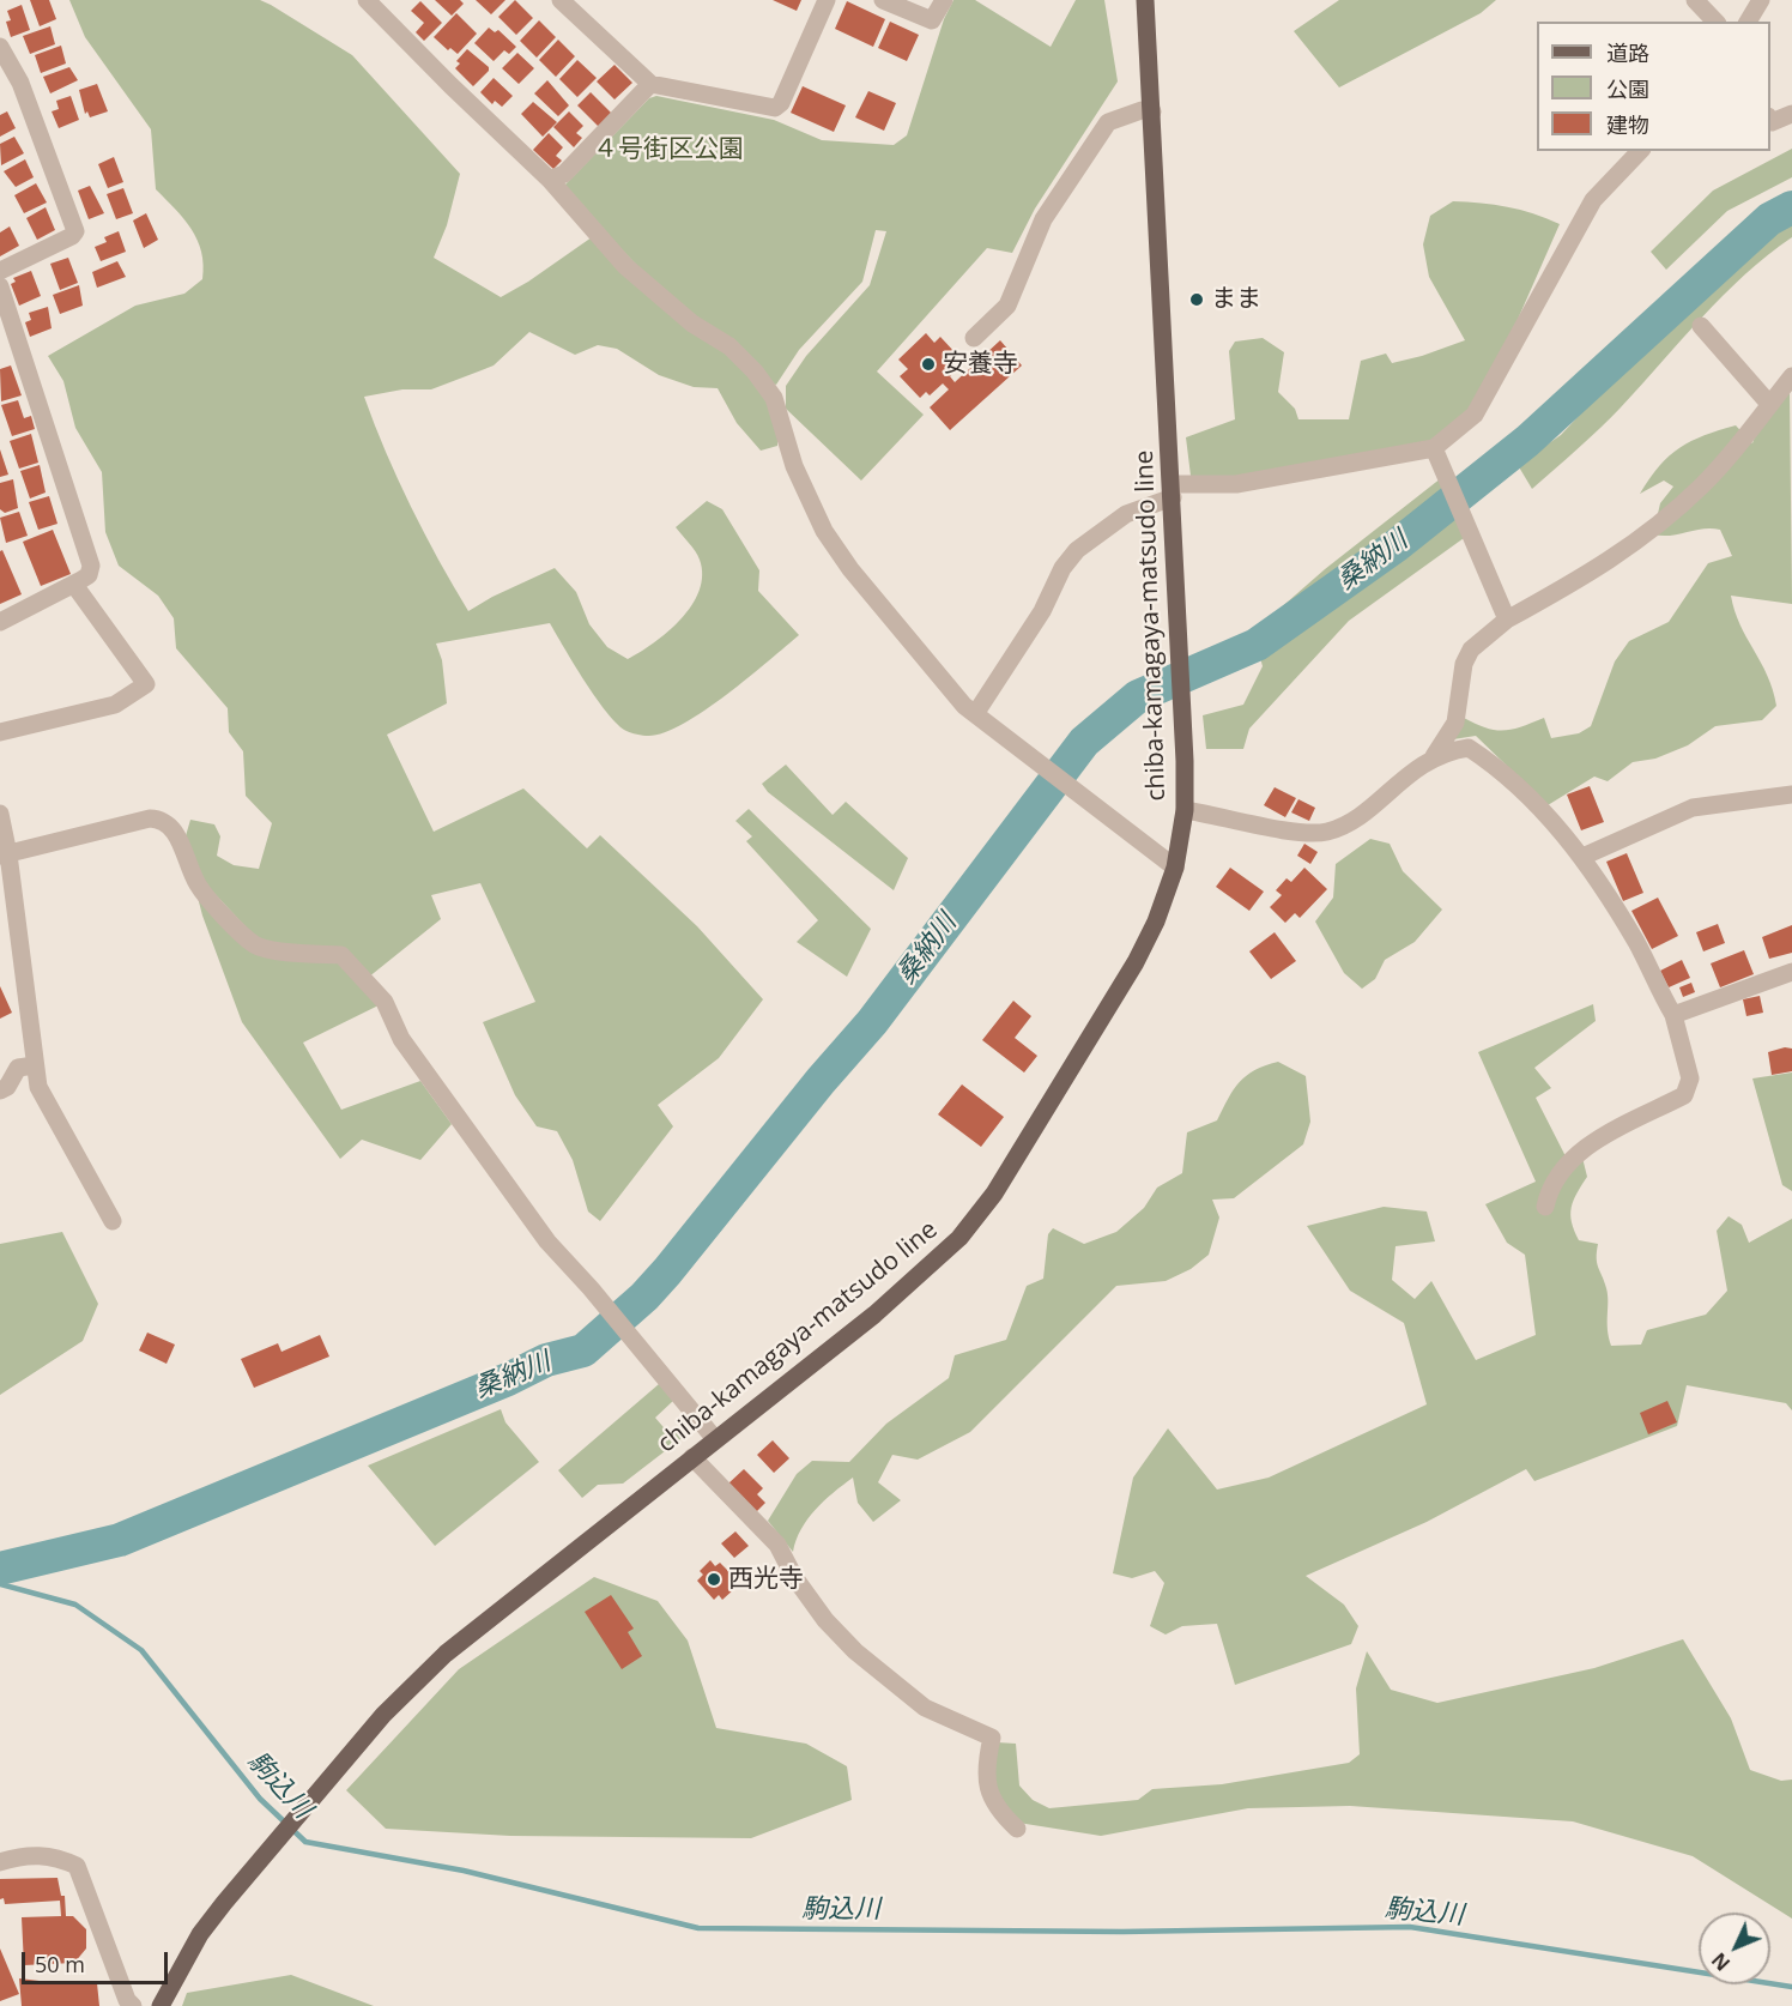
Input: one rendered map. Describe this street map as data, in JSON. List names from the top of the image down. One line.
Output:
{"streets":{"main road":["chiba-kamagaya-matsudo line"]},"water":["桑納川","駒込川"],"parks":["４号街区公園"],"places":["まま","安養寺","西光寺"],"legend":["道路","公園","建物"],"scale_bar":"50 m","north":"bottom left"}
